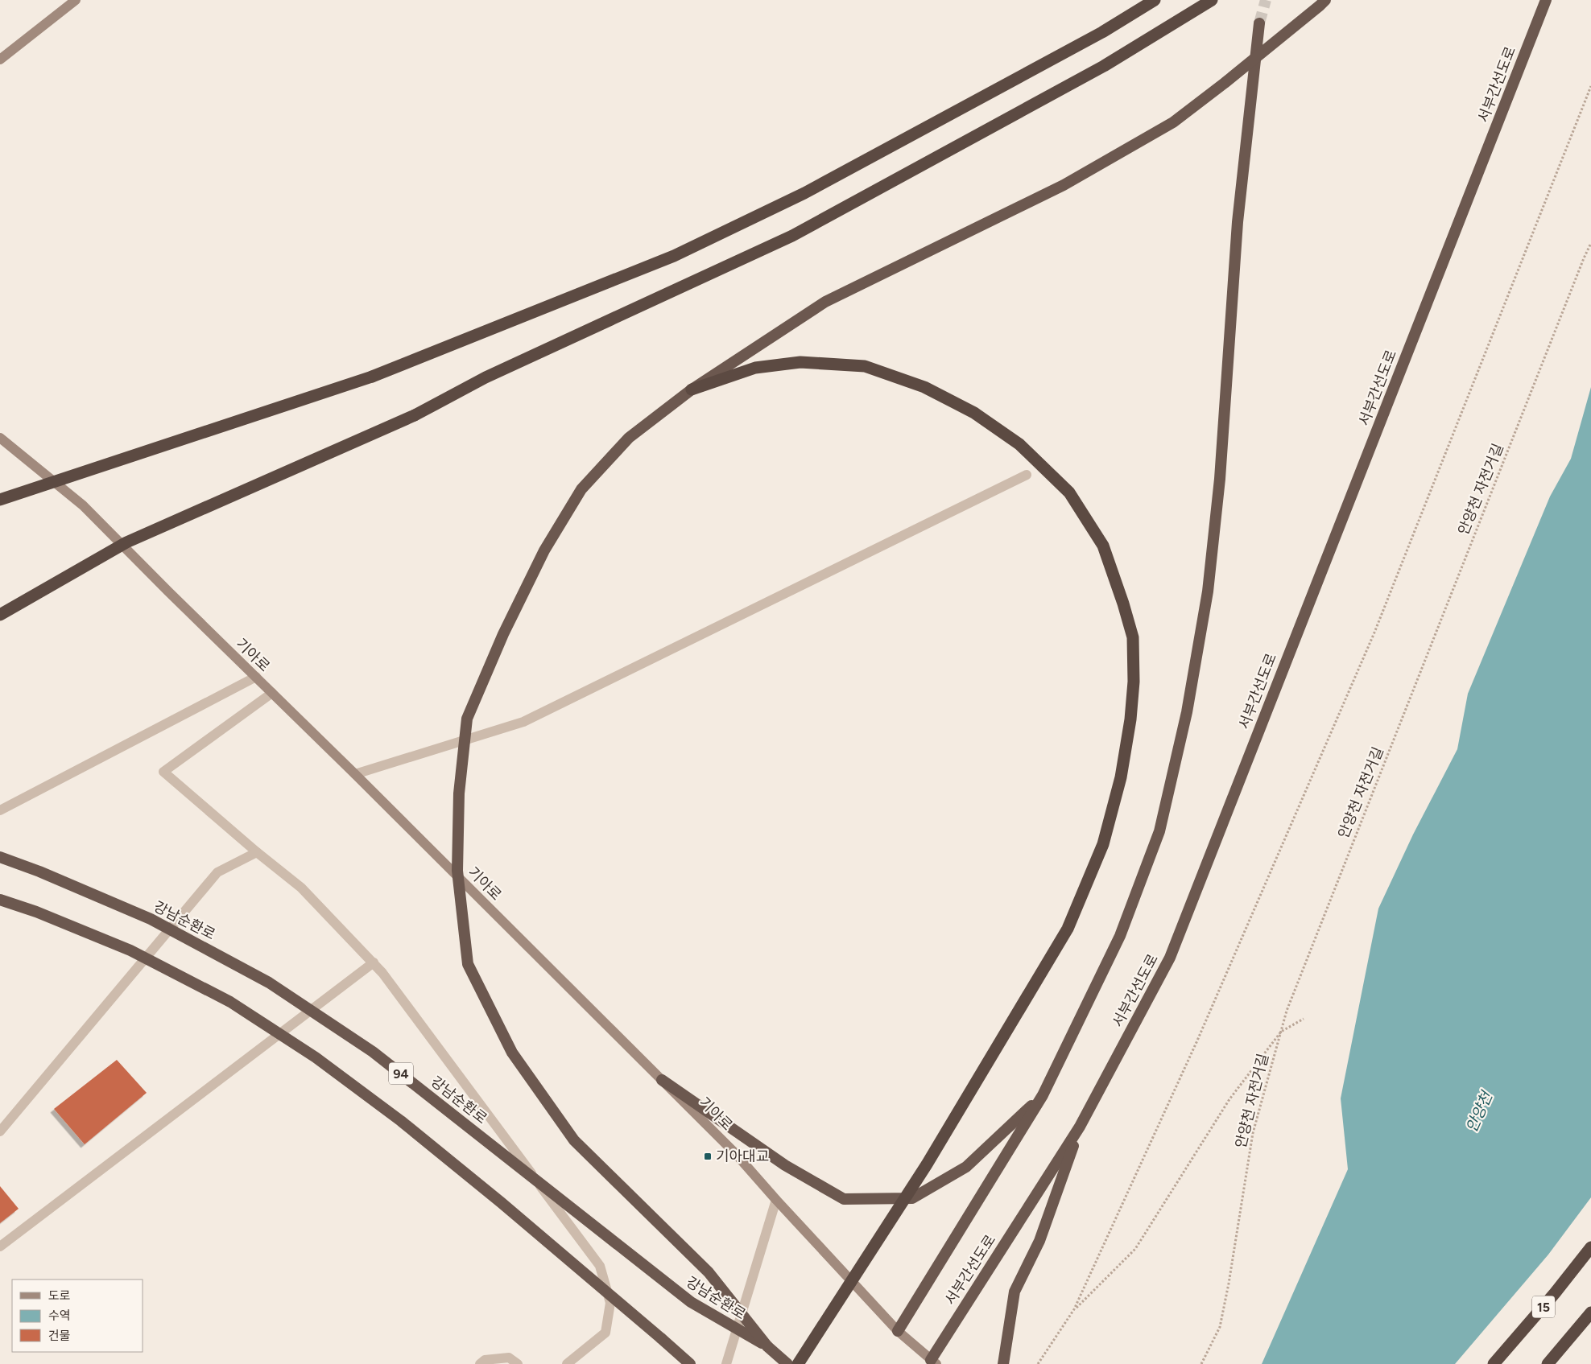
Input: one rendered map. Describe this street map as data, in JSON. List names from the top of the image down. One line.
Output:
{"streets":{"highway":["서부간선도로","강남순환로","94","15"],"main road":["기아로"],"path":["안양천 자전거길"]},"crossings":[["서부간선도로","기아로"]],"water":["안양천"],"places":{"transit":["기아대교"]},"legend":["도로","수역","건물"]}
